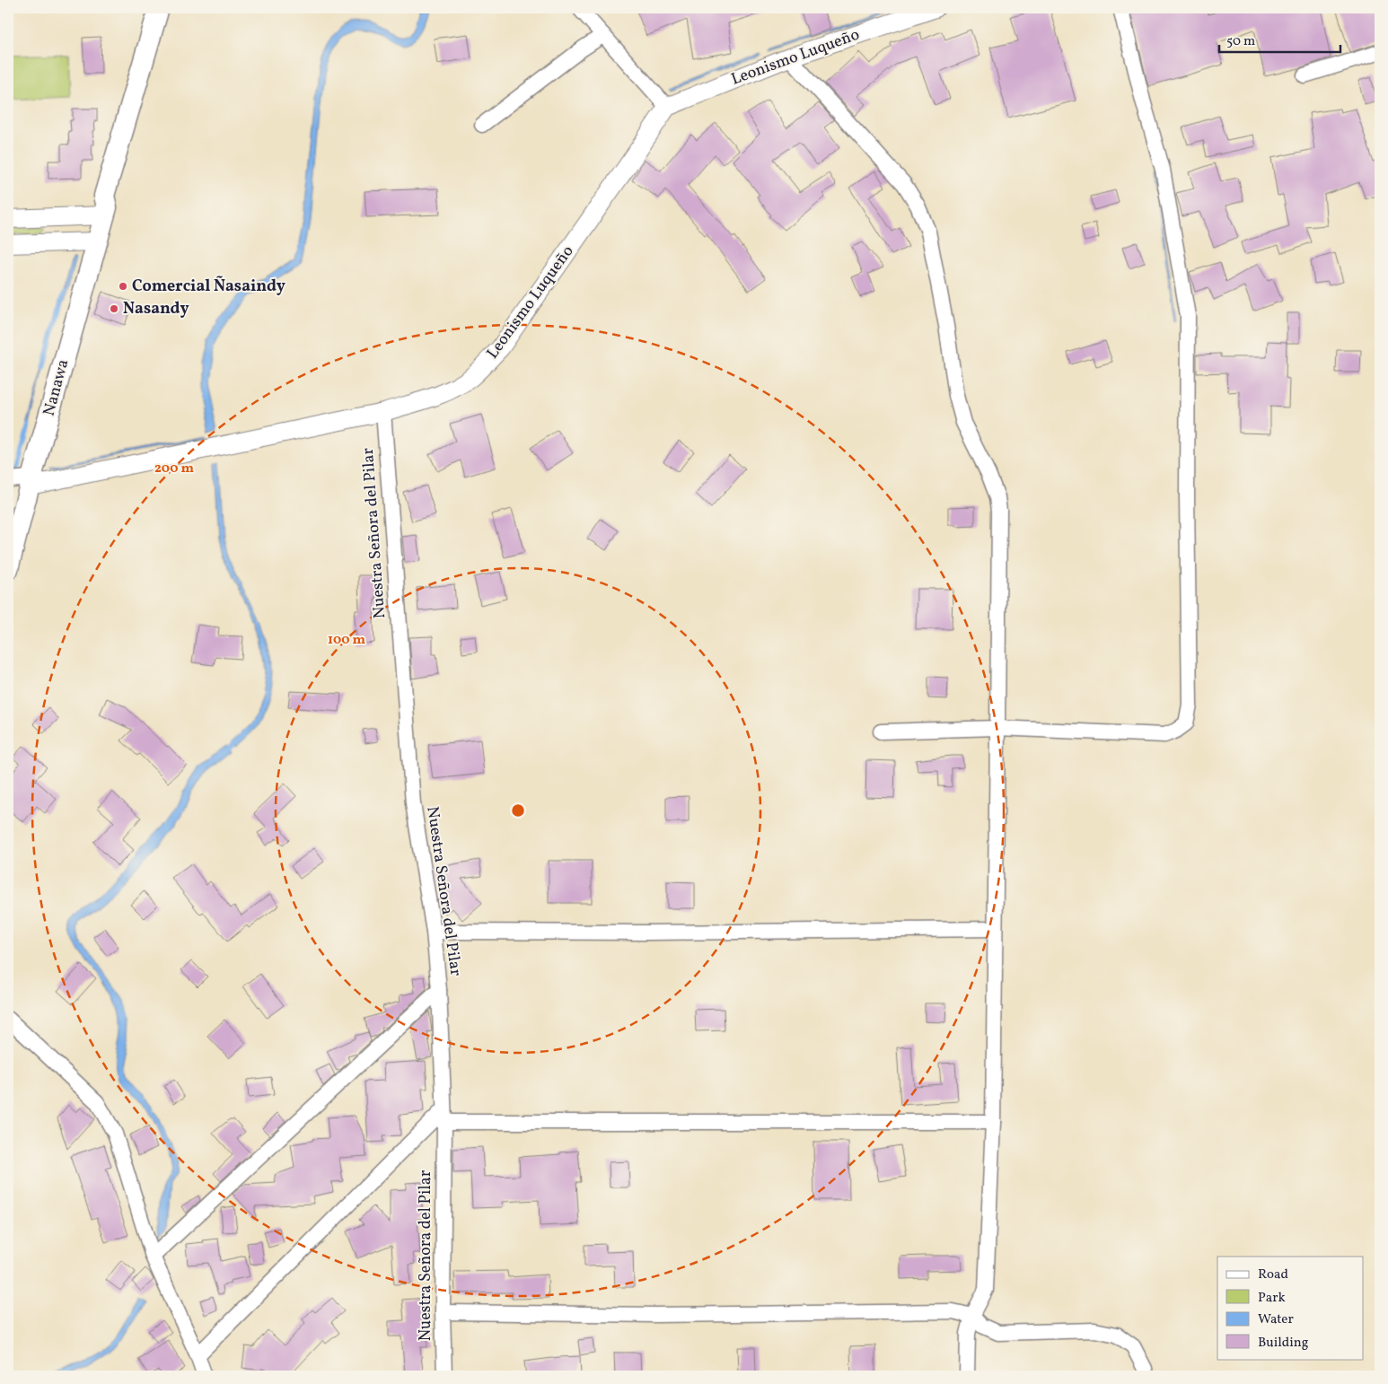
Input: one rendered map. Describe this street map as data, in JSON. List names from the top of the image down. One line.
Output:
{"streets":{"main road":["Nanawa"],"street":["Leonismo Luqueño","Nuestra Señora del Pilar"]},"crossings":[["Leonismo Luqueño","Nanawa"],["Leonismo Luqueño","Nuestra Señora del Pilar"]],"places":["Comercial Ñasaindy","Nasandy"],"legend":["Road","Park","Water","Building"],"scale_bar":"50 m","rings":["200 m","100 m"]}
